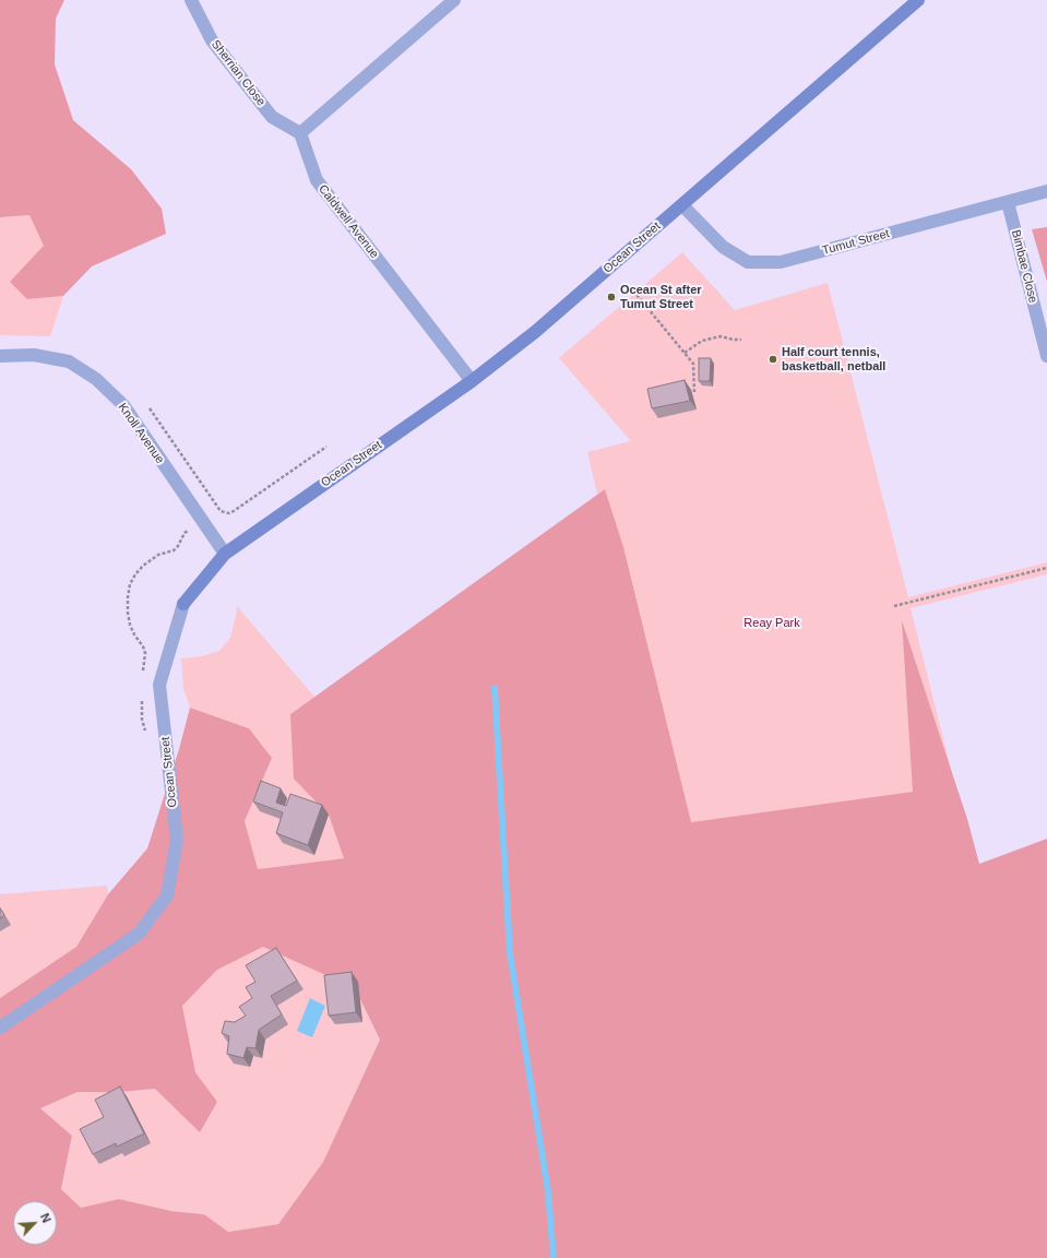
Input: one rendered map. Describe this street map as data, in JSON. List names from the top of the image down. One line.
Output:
{"streets":{"street":["Sherrian Close","Caldwell Avenue","Tumut Street","Ocean Street","Bimbae Close","Knoll Avenue"]},"crossings":[["Sherrian Close","Caldwell Avenue"],["Caldwell Avenue","Ocean Street"],["Tumut Street","Ocean Street"],["Tumut Street","Bimbae Close"],["Ocean Street","Knoll Avenue"]],"parks":["Reay Park"],"places":["Ocean St after Tumut Street","Half court tennis, basketball, netball"],"north":"top right"}
